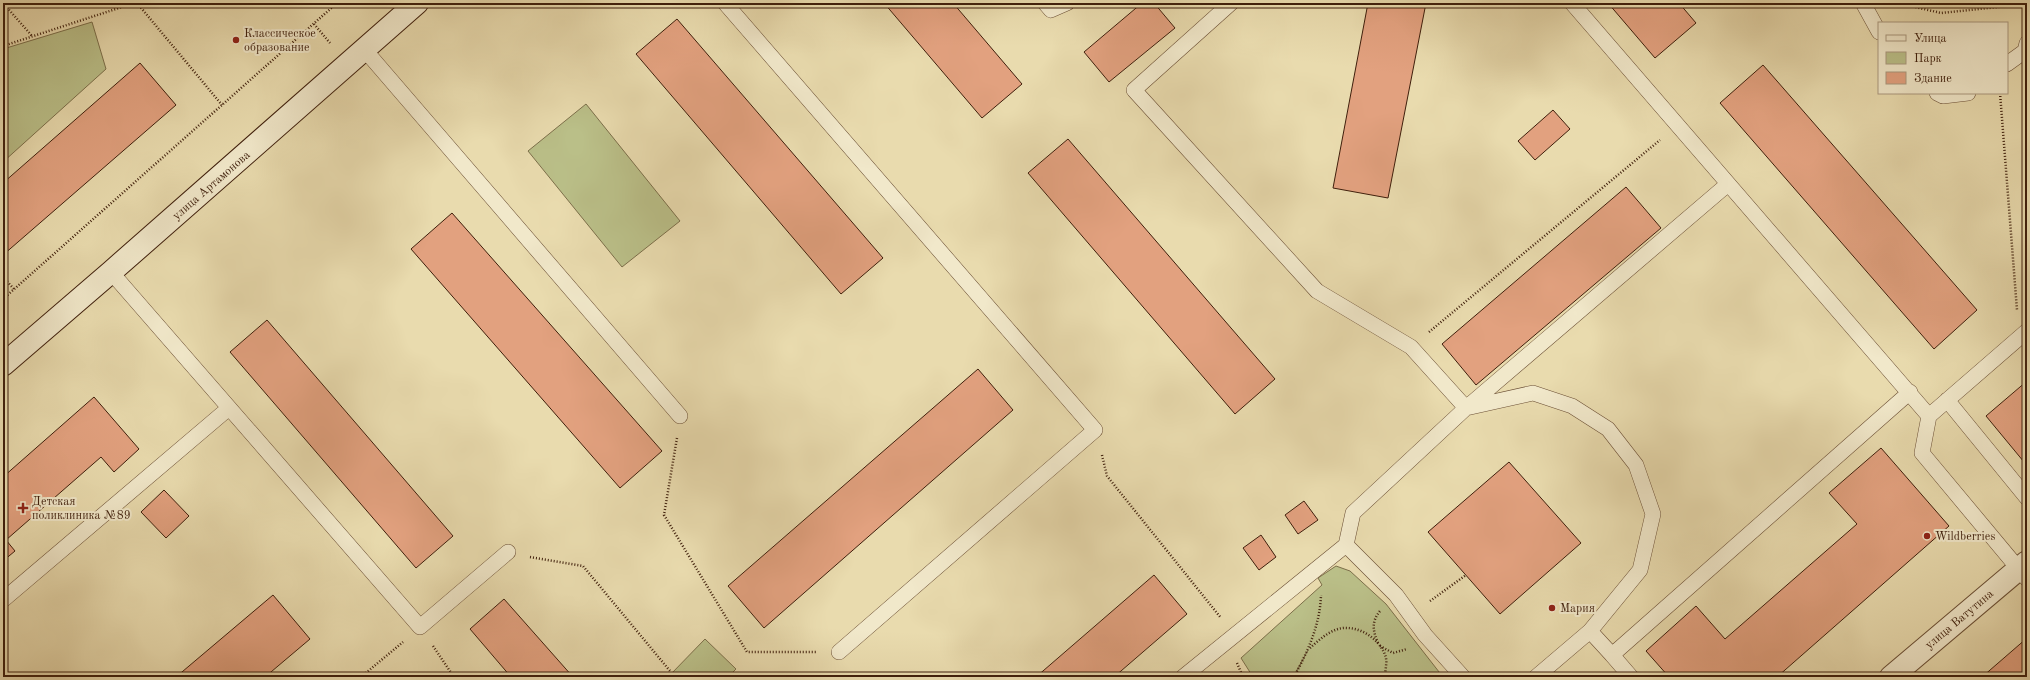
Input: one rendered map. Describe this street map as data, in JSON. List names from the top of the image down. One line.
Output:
{"streets":{"street":["улица Артамонова","улица Ватутина"]},"places":{"other":["Классическое образование","Wildberries","Мария"],"health":["Детская поликлиника №89"]},"legend":["Улица","Парк","Здание"]}
